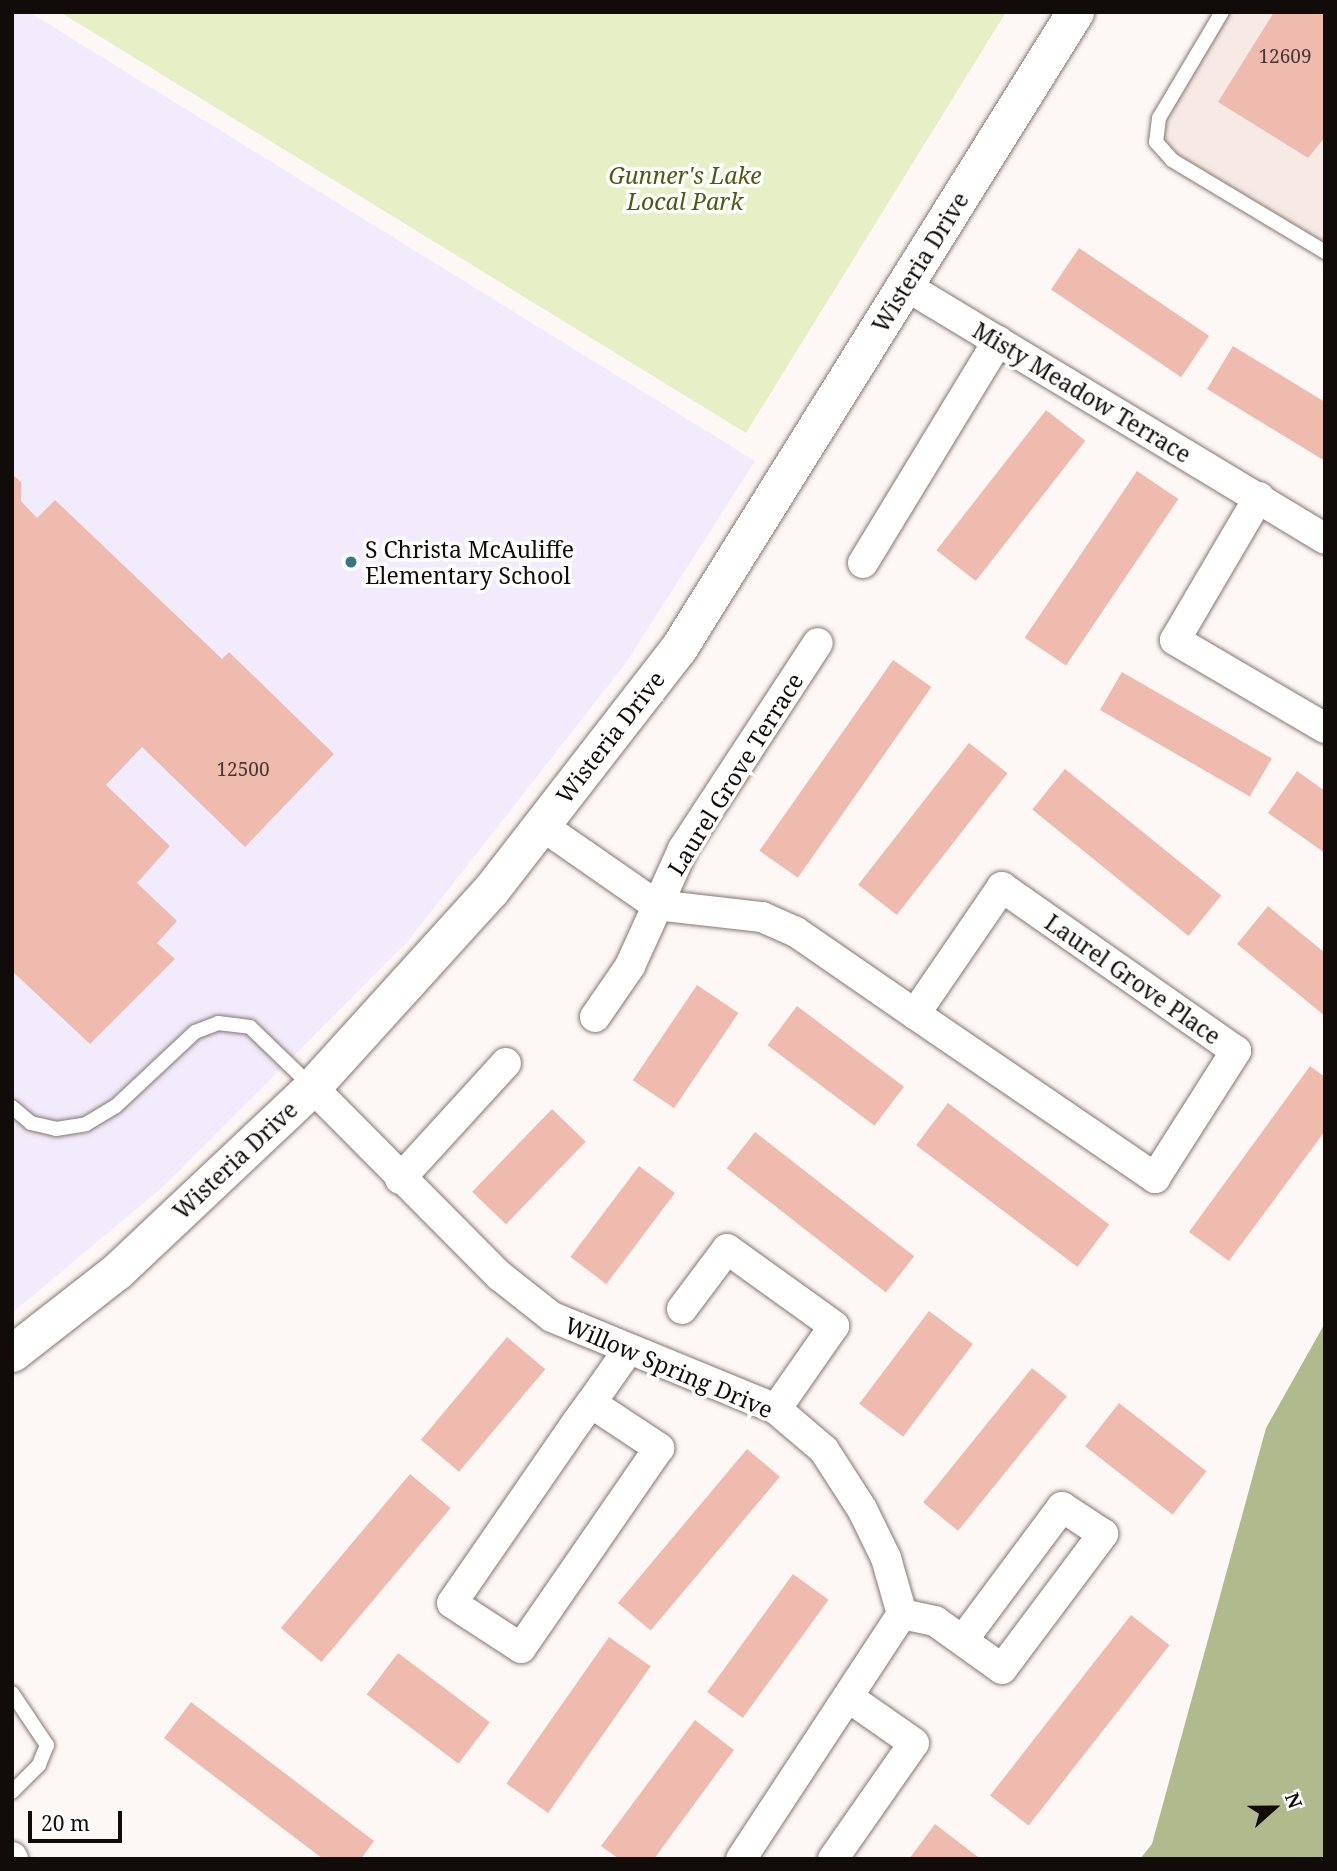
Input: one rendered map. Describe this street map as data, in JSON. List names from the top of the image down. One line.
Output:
{"streets":{"street":["Wisteria Drive","Misty Meadow Terrace","Laurel Grove Terrace","Laurel Grove Place","Willow Spring Drive"]},"crossings":[["Wisteria Drive","Misty Meadow Terrace"],["Wisteria Drive","Laurel Grove Place"],["Wisteria Drive","Willow Spring Drive"],["Laurel Grove Terrace","Laurel Grove Place"]],"parks":["Gunner's Lake Local Park"],"places":["S Christa McAuliffe Elementary School"],"house_numbers":["12609","12500"],"scale_bar":"20 m","north":"right"}
